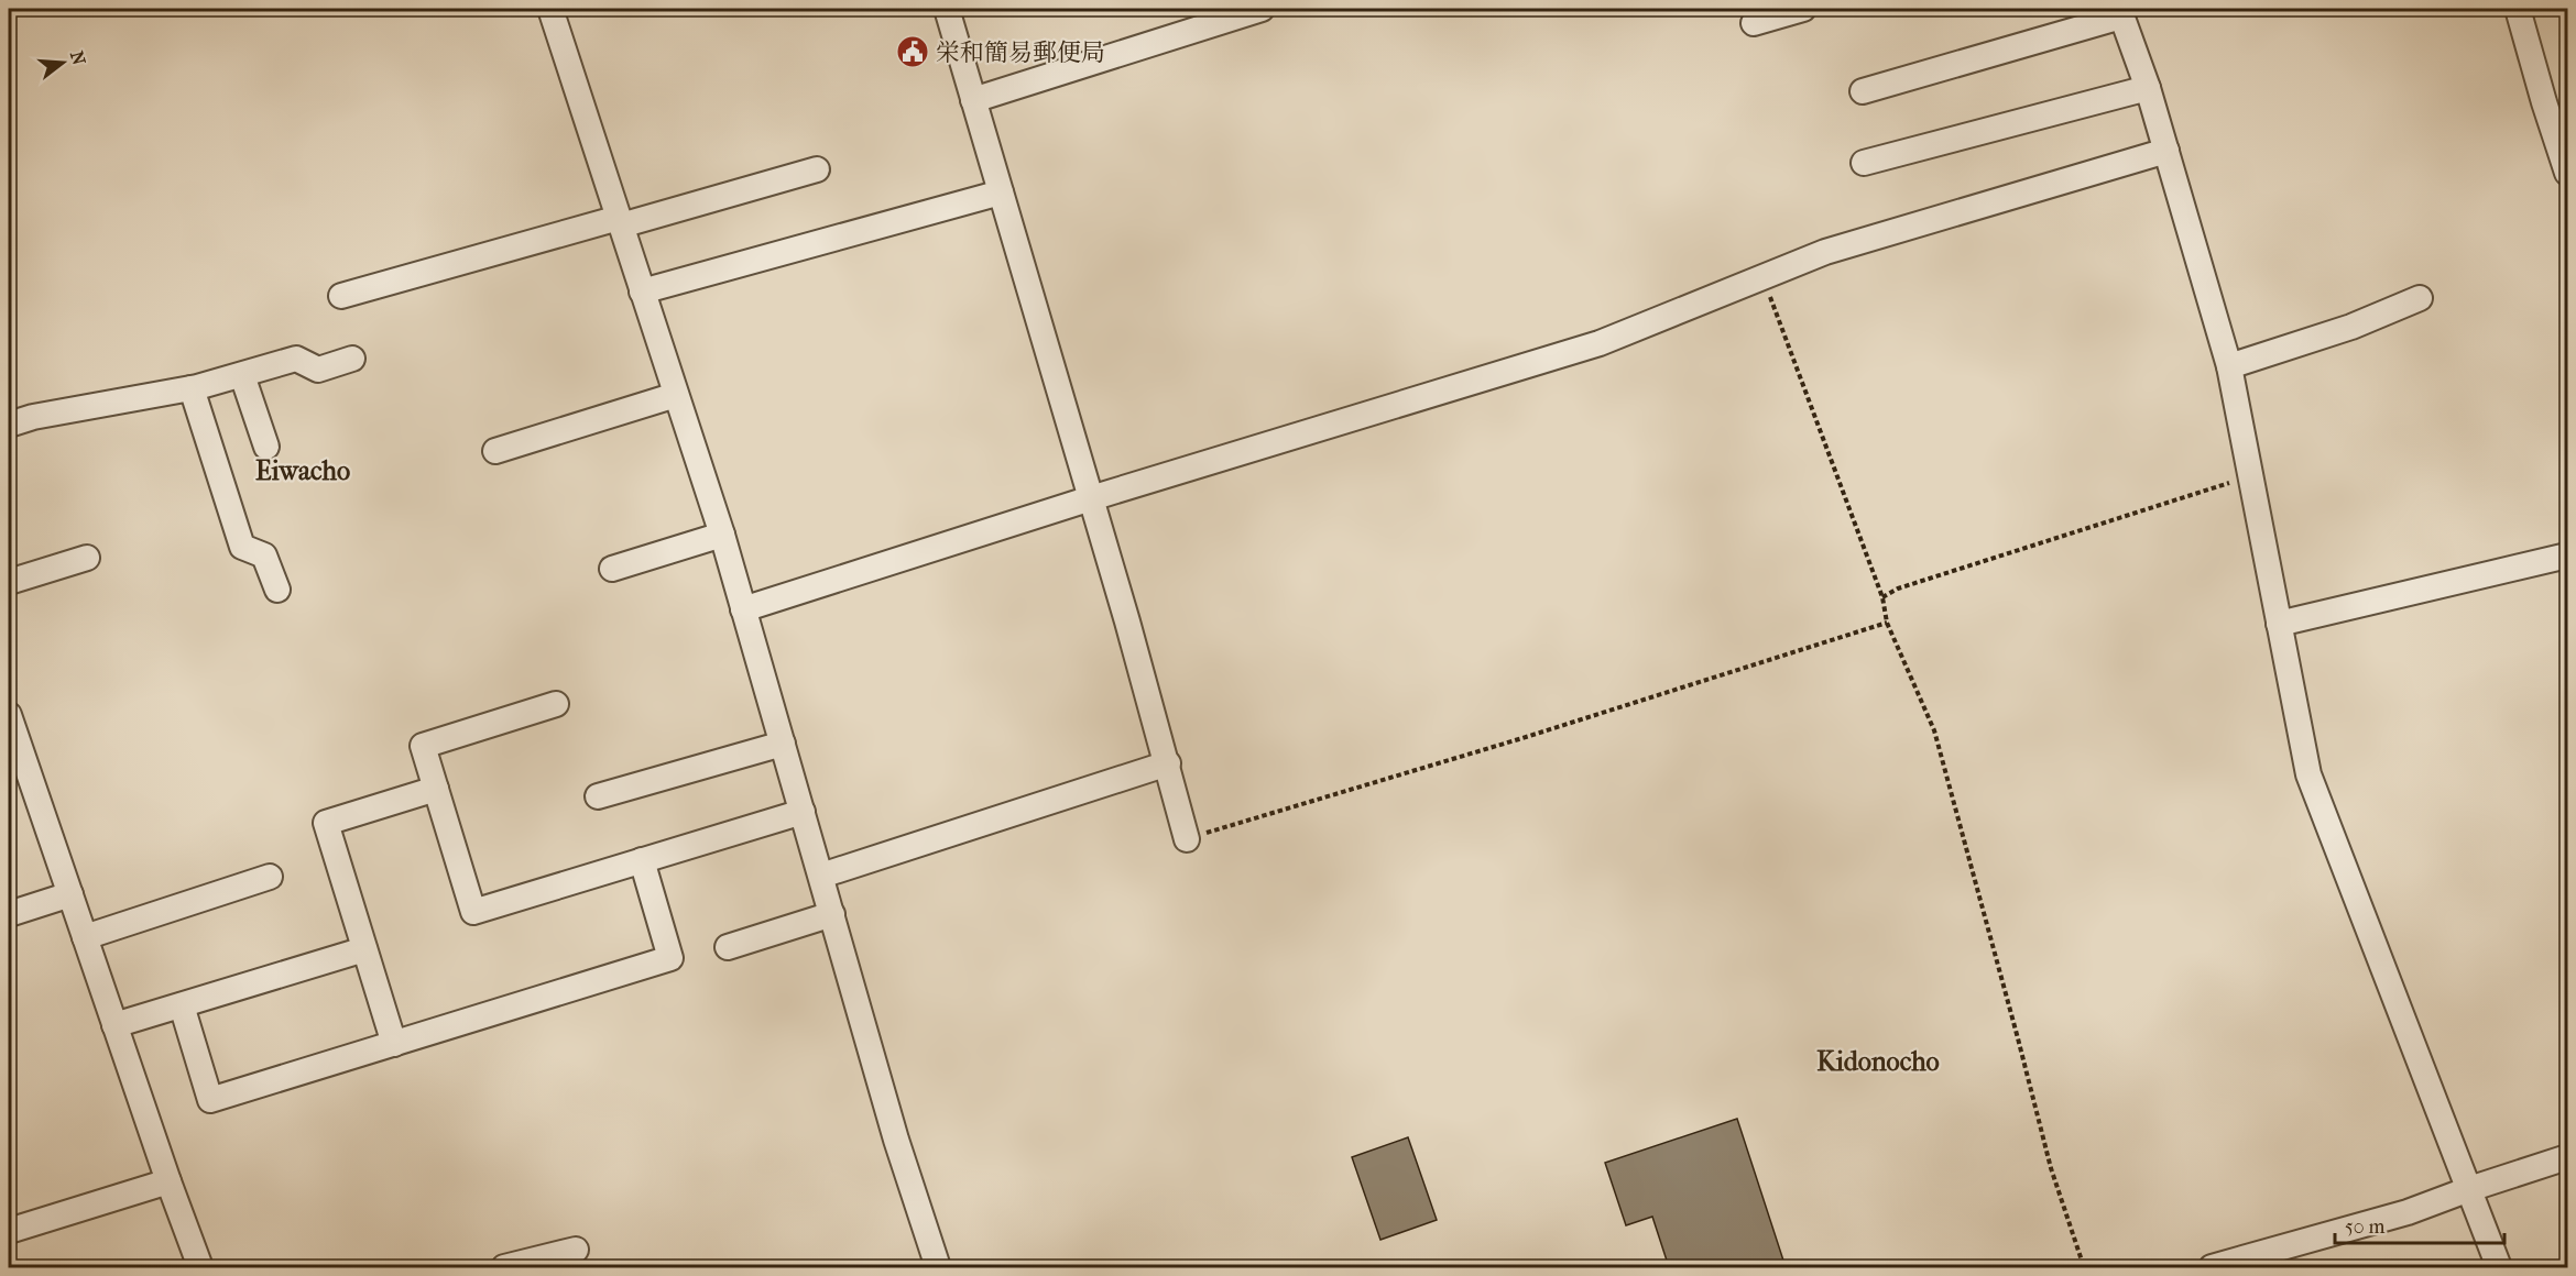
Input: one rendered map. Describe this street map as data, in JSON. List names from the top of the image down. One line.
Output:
{"districts":["Eiwacho","Kidonocho"],"places":{"public building":["栄和簡易郵便局"]},"scale_bar":"50 m","north":"right"}
